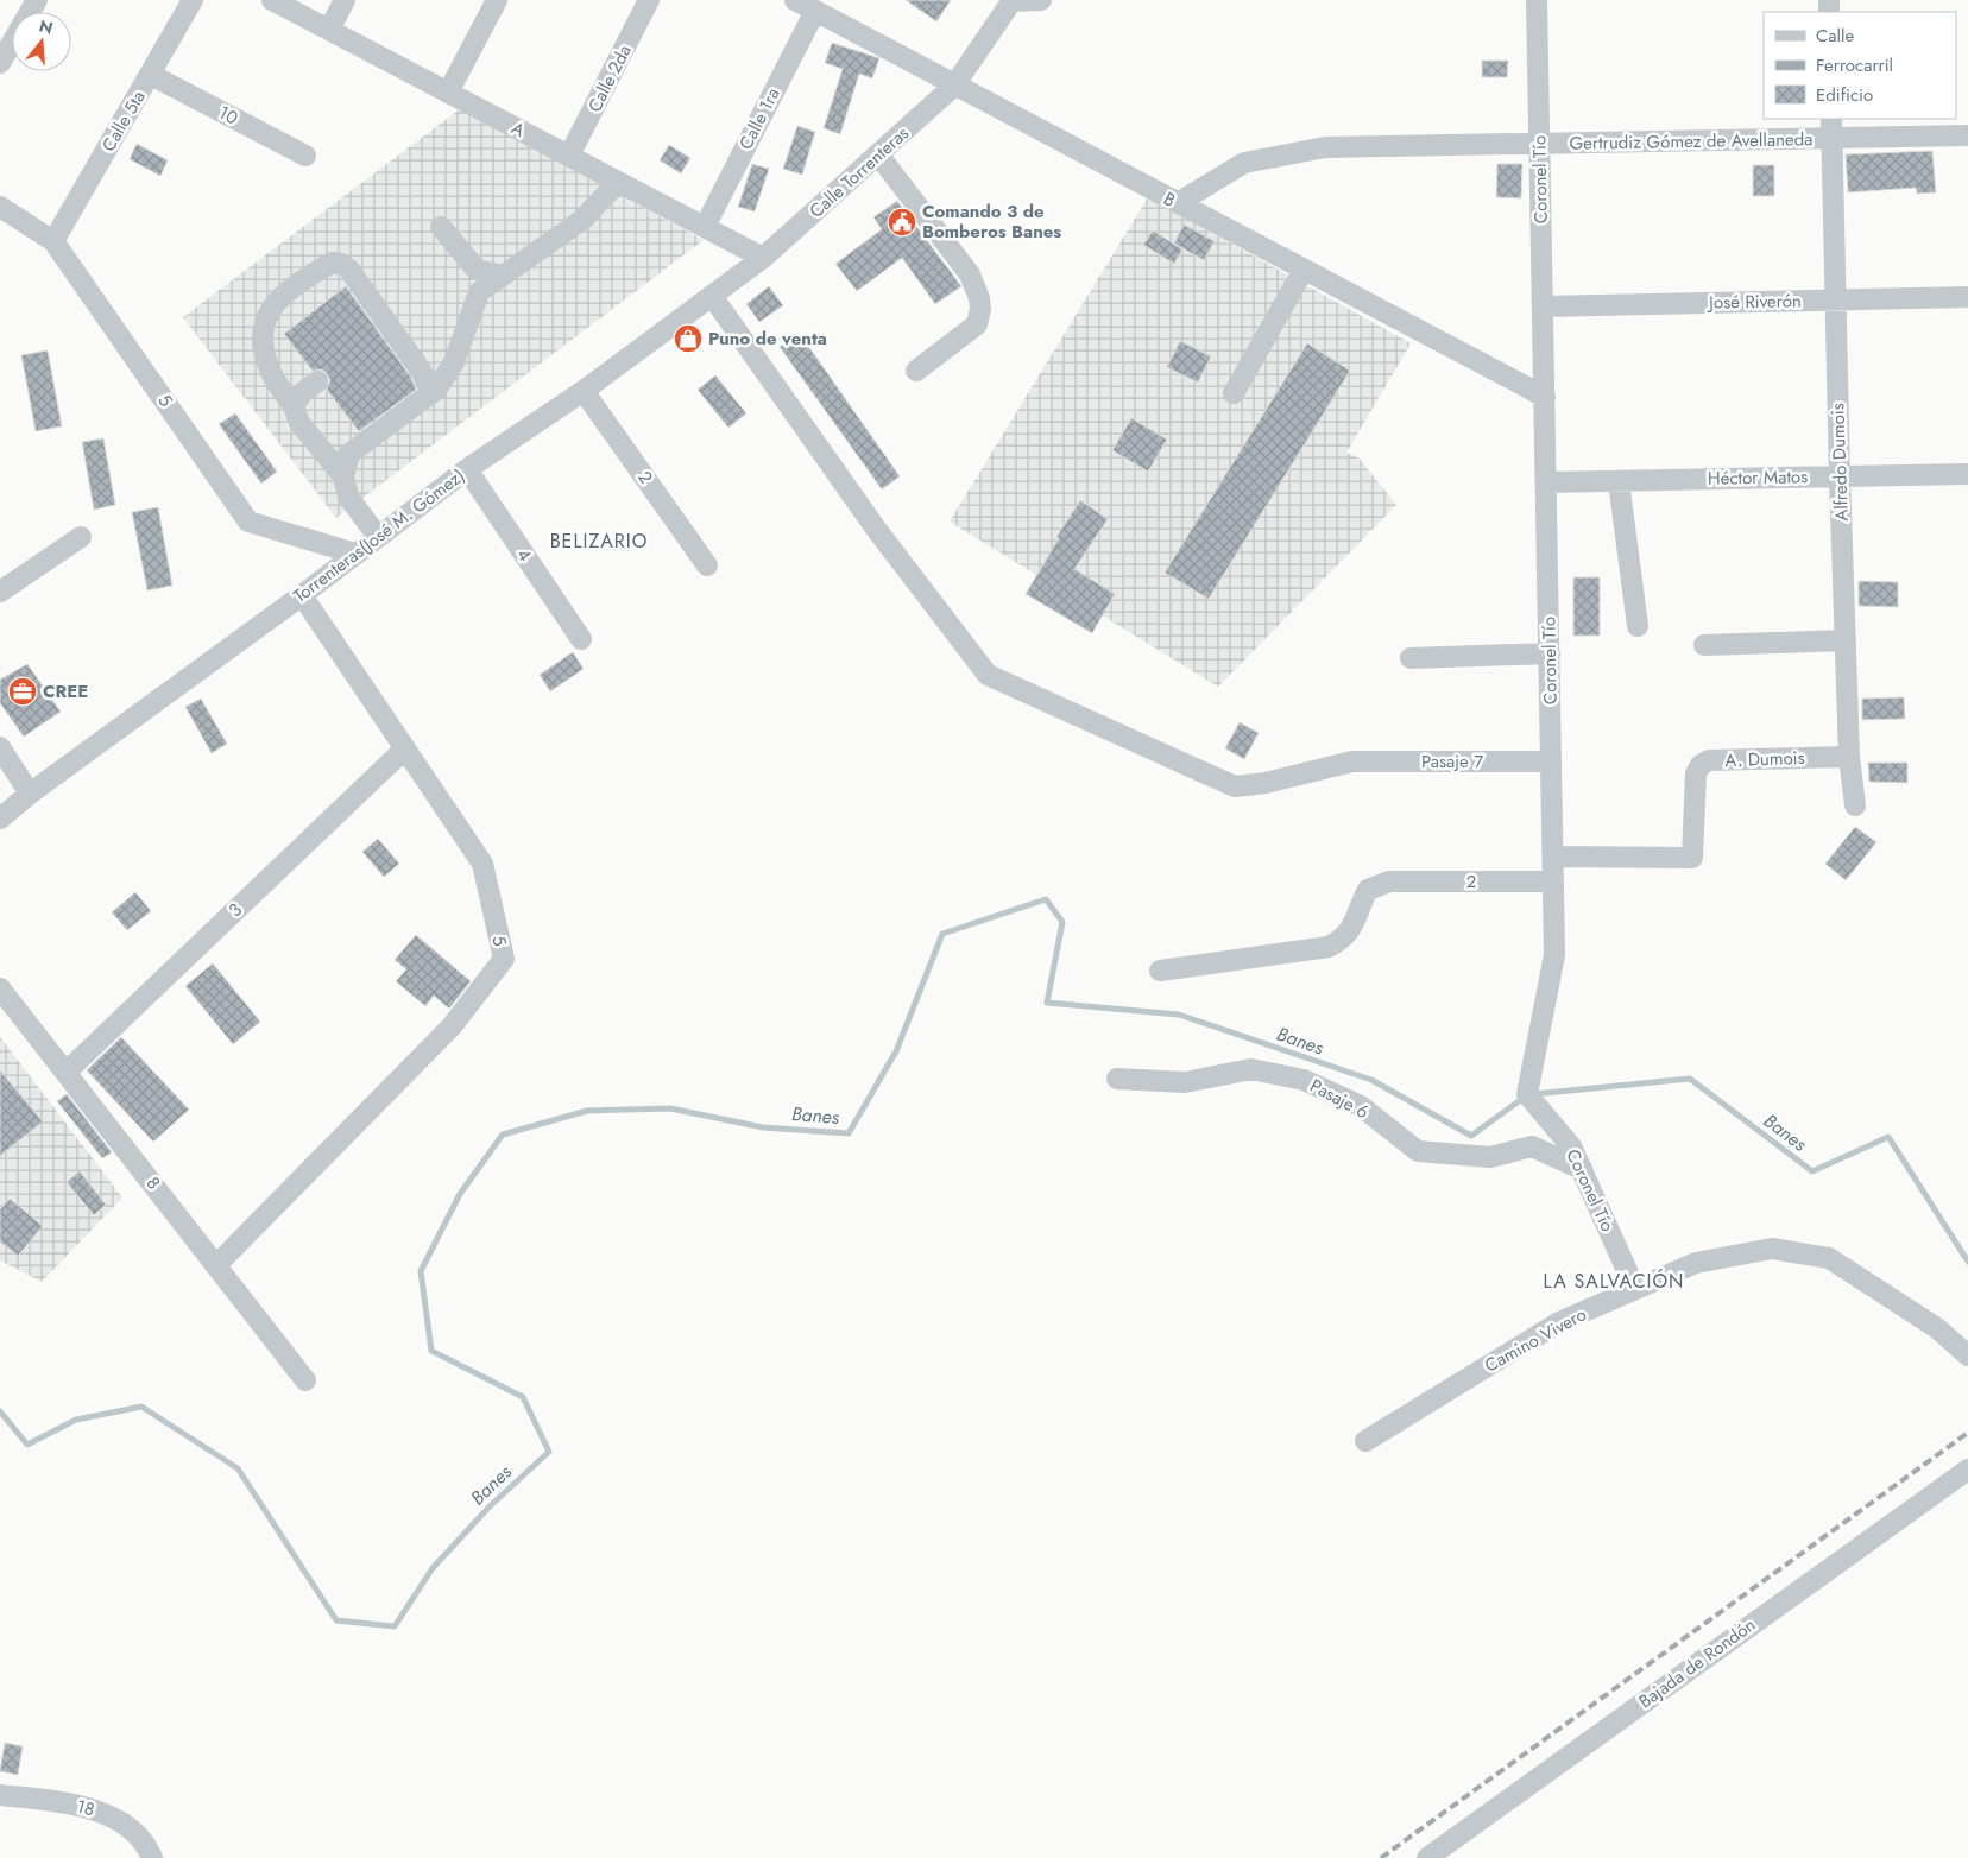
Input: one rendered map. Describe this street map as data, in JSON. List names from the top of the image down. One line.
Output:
{"streets":{"street":["Calle 2da","10","Calle 1ra","Calle 5ta","A","Gertrudiz Gómez de Avellaneda","Calle Torrenteras","Coronel Tío","B","José Riverón","5","Alfredo Dumois","2","Héctor Matos","Torrenteras(José M. Gómez)","4","A. Dumois","Pasaje 7","3","Pasaje 6","8","Camino Vivero","Bajada de Rondón","18"]},"crossings":[["Calle 2da","A"],["10","Calle 5ta"],["Calle 1ra","A"],["Calle 1ra","B"],["Calle 5ta","5"],["A","Calle Torrenteras"],["A","Torrenteras(José M. Gómez)"],["Gertrudiz Gómez de Avellaneda","Coronel Tío"],["Gertrudiz Gómez de Avellaneda","B"],["Gertrudiz Gómez de Avellaneda","Alfredo Dumois"],["Calle Torrenteras","B"],["Calle Torrenteras","Torrenteras(José M. Gómez)"],["Coronel Tío","B"],["Coronel Tío","José Riverón"],["Coronel Tío","2"],["Coronel Tío","Héctor Matos"],["Coronel Tío","A. Dumois"],["Coronel Tío","Pasaje 7"],["Coronel Tío","Pasaje 6"],["Coronel Tío","Camino Vivero"],["José Riverón","Alfredo Dumois"],["5","Torrenteras(José M. Gómez)"],["5","3"],["5","8"],["Alfredo Dumois","Héctor Matos"],["Alfredo Dumois","A. Dumois"],["2","Torrenteras(José M. Gómez)"],["Torrenteras(José M. Gómez)","4"],["Torrenteras(José M. Gómez)","Pasaje 7"],["3","8"]],"districts":["BELIZARIO","LA SALVACIÓN"],"water":["Banes"],"places":{"public building":["Comando 3 de Bomberos Banes"],"shop":["Puno de venta"],"office":["CREE"]},"legend":["Calle","Ferrocarril","Edificio"],"north":"top"}
